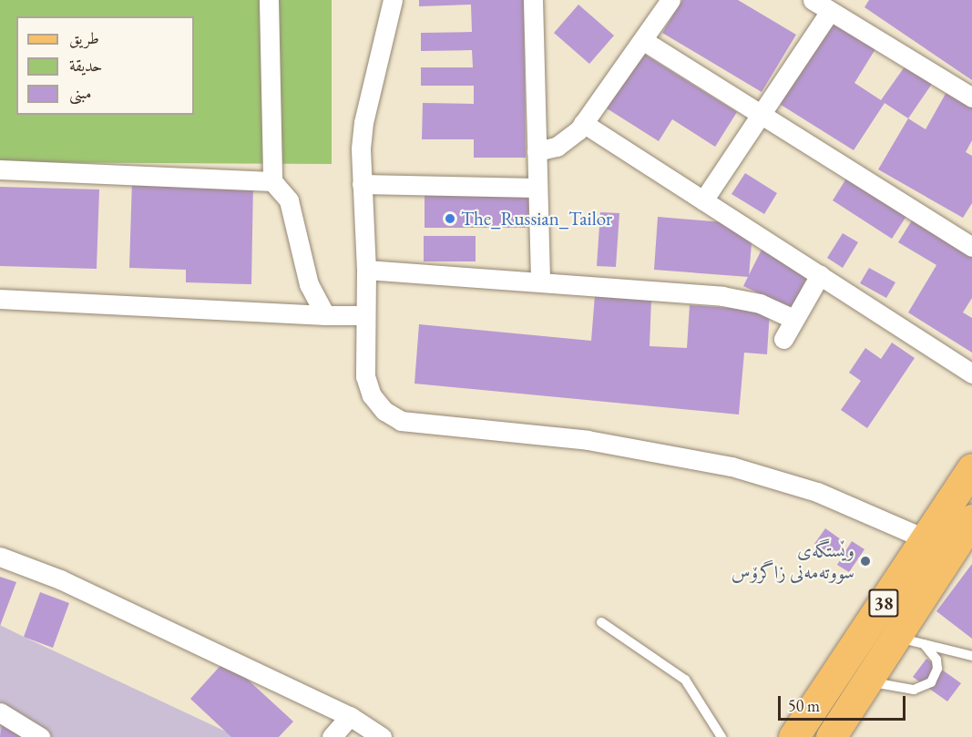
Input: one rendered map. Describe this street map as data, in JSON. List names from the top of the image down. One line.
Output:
{"streets":{"main road":["38"]},"places":["The_Russian_Tailor","وێستگەی سووتەمەنی زاگرۆس"],"legend":["طريق","حديقة","مبنى"],"scale_bar":"50 m"}
